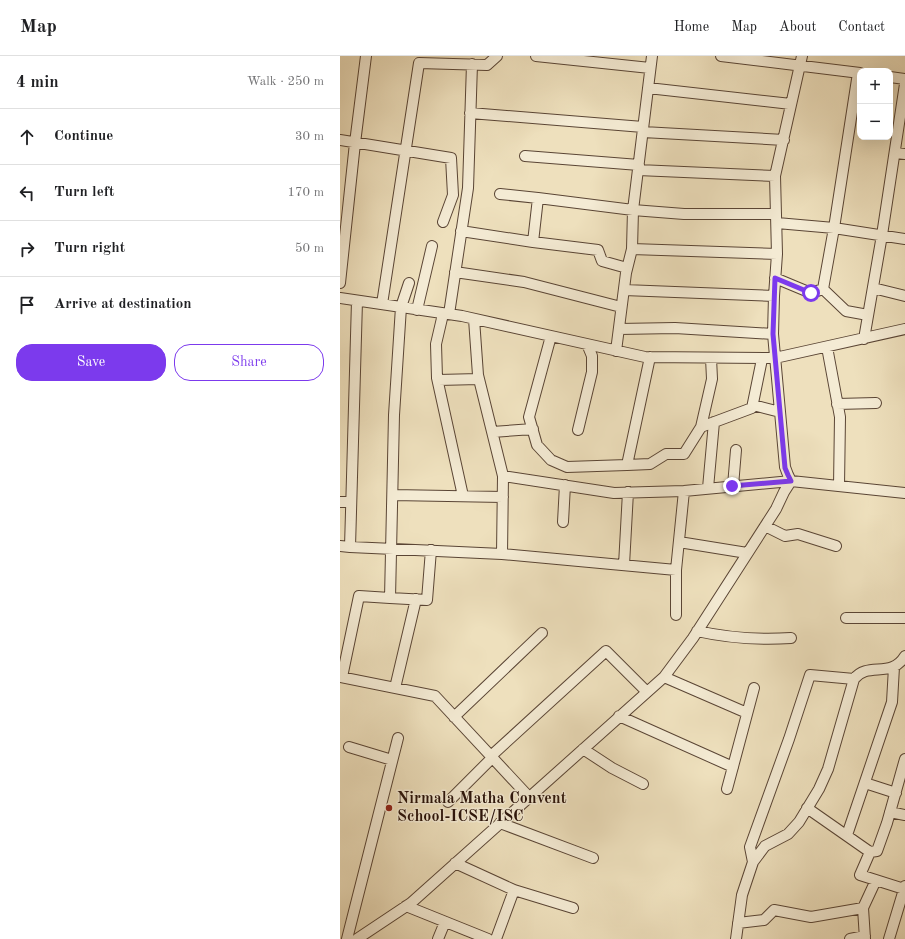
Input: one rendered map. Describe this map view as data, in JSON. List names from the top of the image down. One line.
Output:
{"places":["Nirmala Matha Convent School-ICSE/ISC"],"page":{"header":"Map","nav":["Home","Map","About","Contact"],"heading":["4 min","Walk · 250 m"],"map_buttons":["+","−"],"list":[["Continue","30 m"],["Turn left","170 m"],["Turn right","50 m"],"Arrive at destination"],"buttons":["Save","Share"]}}
